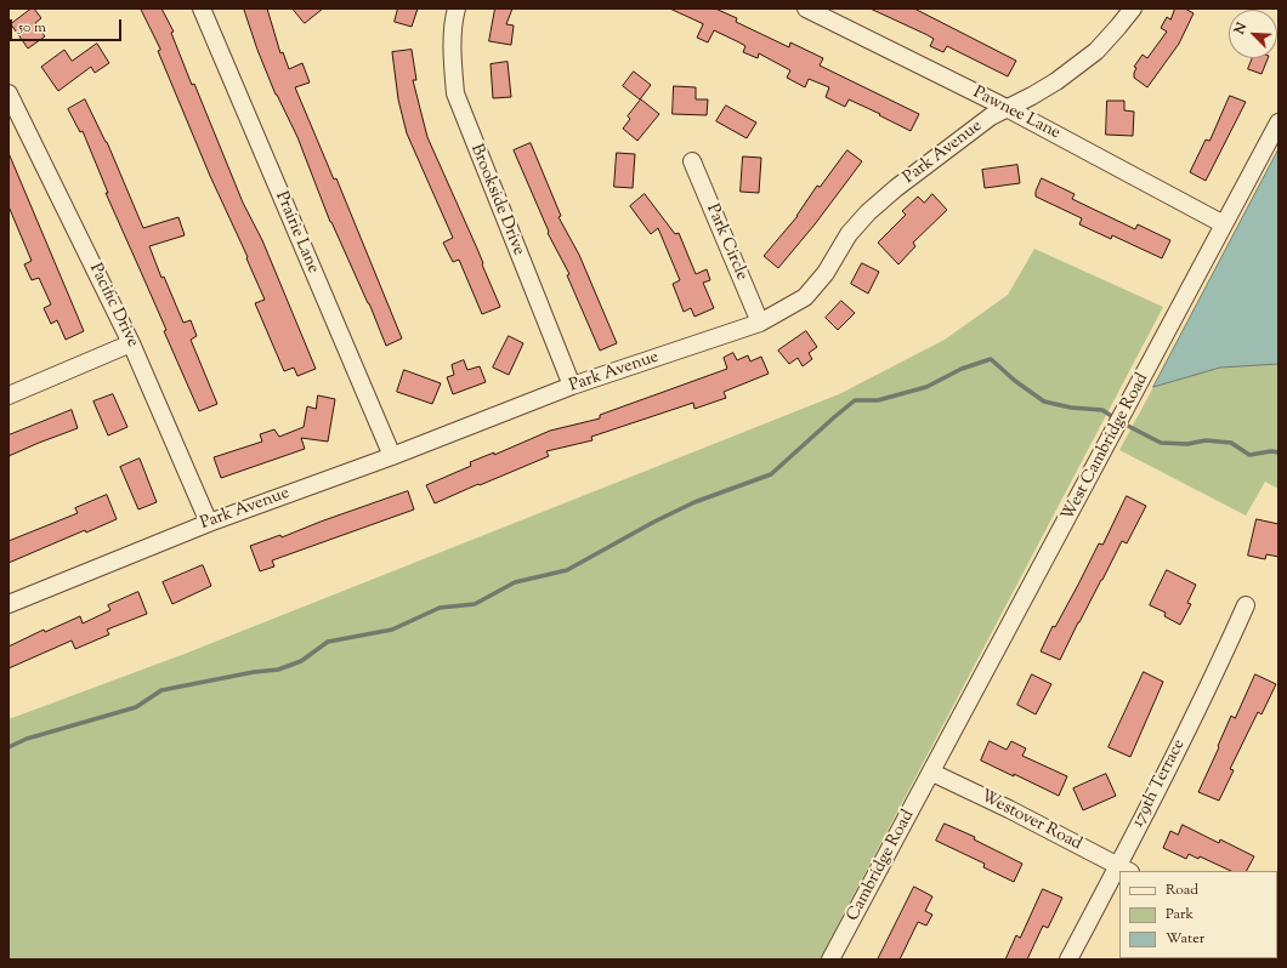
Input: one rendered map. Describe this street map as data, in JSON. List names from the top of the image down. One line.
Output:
{"streets":{"street":["Pawnee Lane","Park Avenue","Brookside Drive","Prairie Lane","Park Circle","Pacific Drive","West Cambridge Road","179th Terrace","Westover Road","Cambridge Road"]},"crossings":[["Pawnee Lane","Park Avenue"],["Pawnee Lane","West Cambridge Road"],["Park Avenue","Brookside Drive"],["Park Avenue","Prairie Lane"],["Park Avenue","Park Circle"],["Park Avenue","Pacific Drive"],["West Cambridge Road","Westover Road"],["West Cambridge Road","Cambridge Road"],["179th Terrace","Westover Road"],["Westover Road","Cambridge Road"]],"legend":["Road","Park","Water"],"scale_bar":"50 m","north":"top left"}
